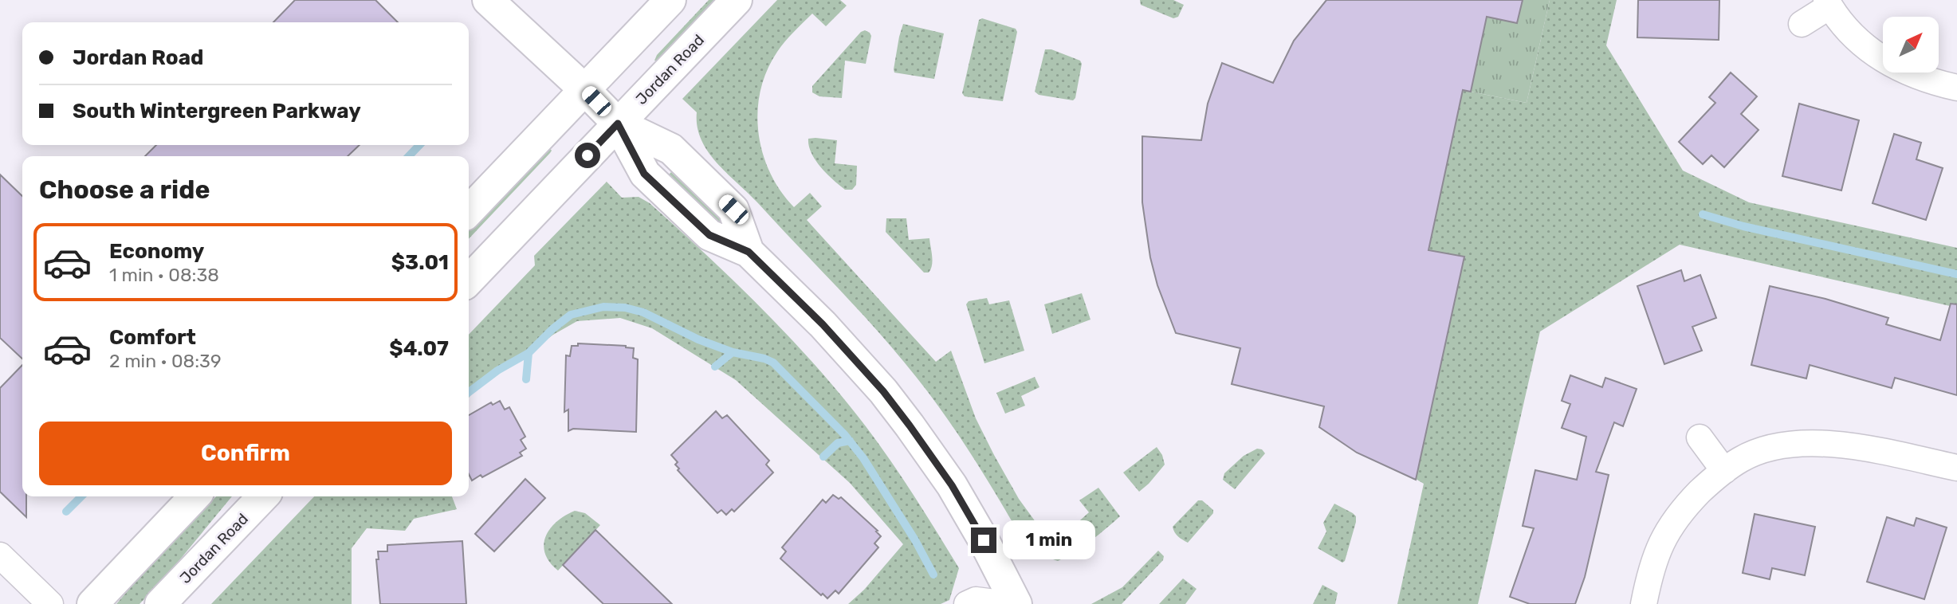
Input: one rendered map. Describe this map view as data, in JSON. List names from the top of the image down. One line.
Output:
{"streets":{"main road":["Jordan Road"]},"north":"top right","page":{"banner":["Jordan Road","South Wintergreen Parkway"],"heading":"Choose a ride","list":[{"name":"Economy","note":"1 min · 08:38","value":"$3.01"},{"name":"Comfort","note":"2 min · 08:39","value":"$4.07"}],"buttons":"Confirm","bubble":"1 min"}}
